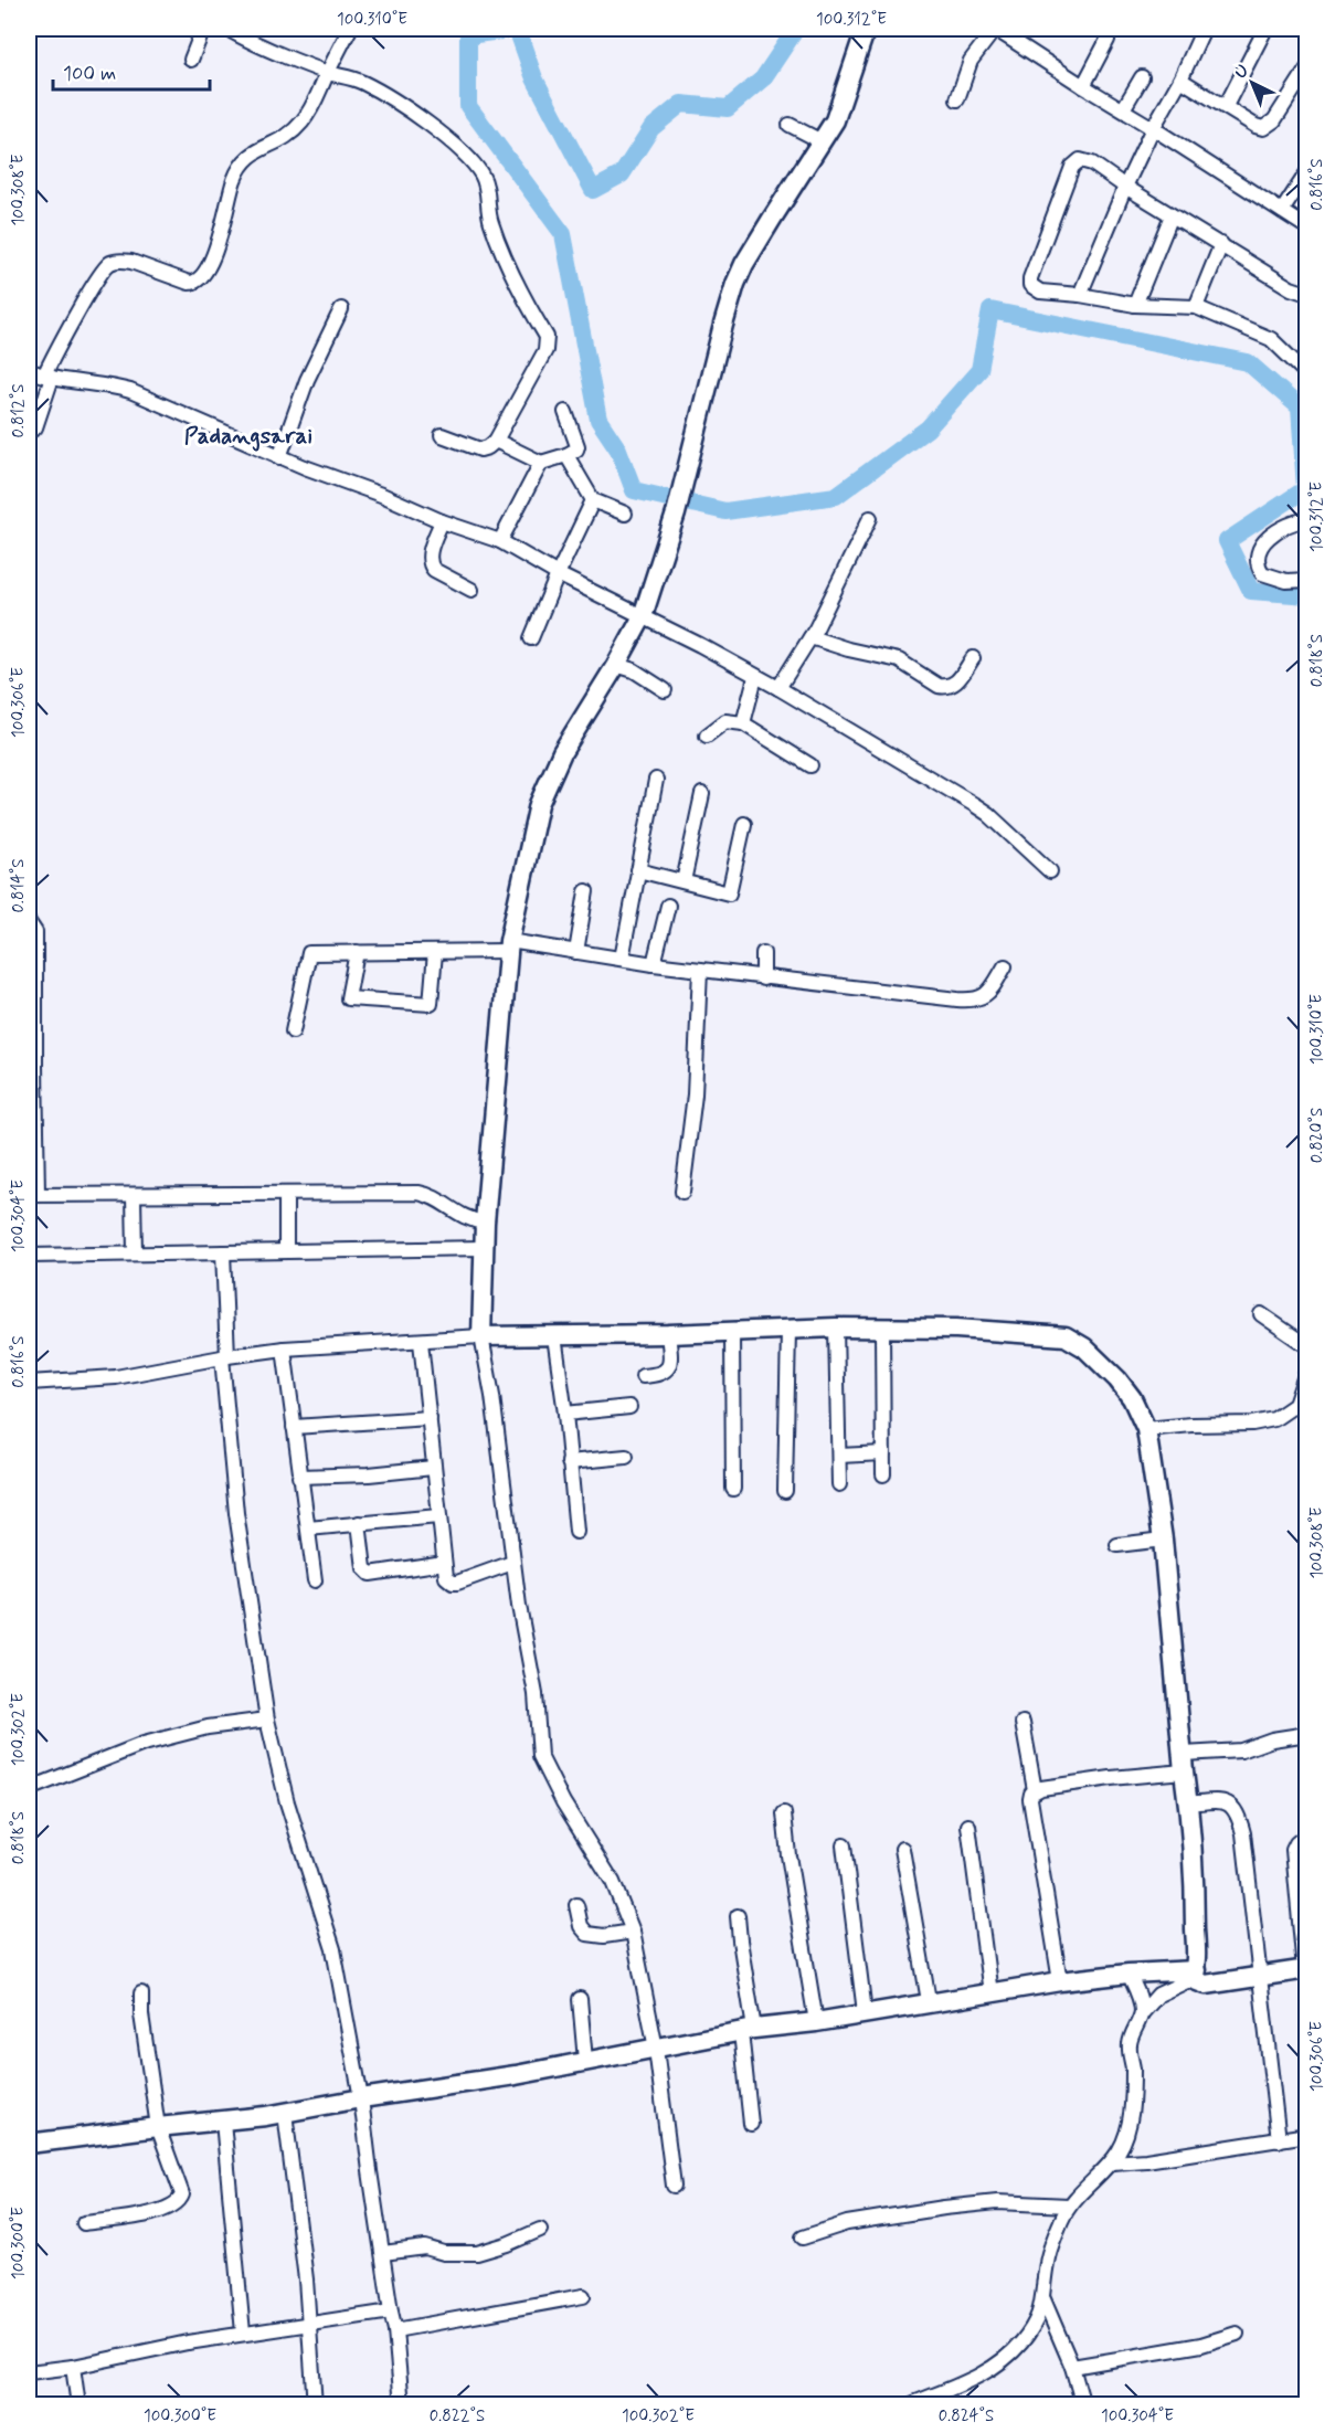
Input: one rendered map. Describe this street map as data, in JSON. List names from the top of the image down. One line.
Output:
{"districts":["Padangsarai"],"scale_bar":"100 m","north":"top left","coordinates":["100.310°E","100.312°E","0.816°S","100.308°E","0.812°S","0.818°S","100.306°E","0.814°S","0.820°S","100.304°E","100.302°E","100.300°E","0.822°S","0.824°S"]}
